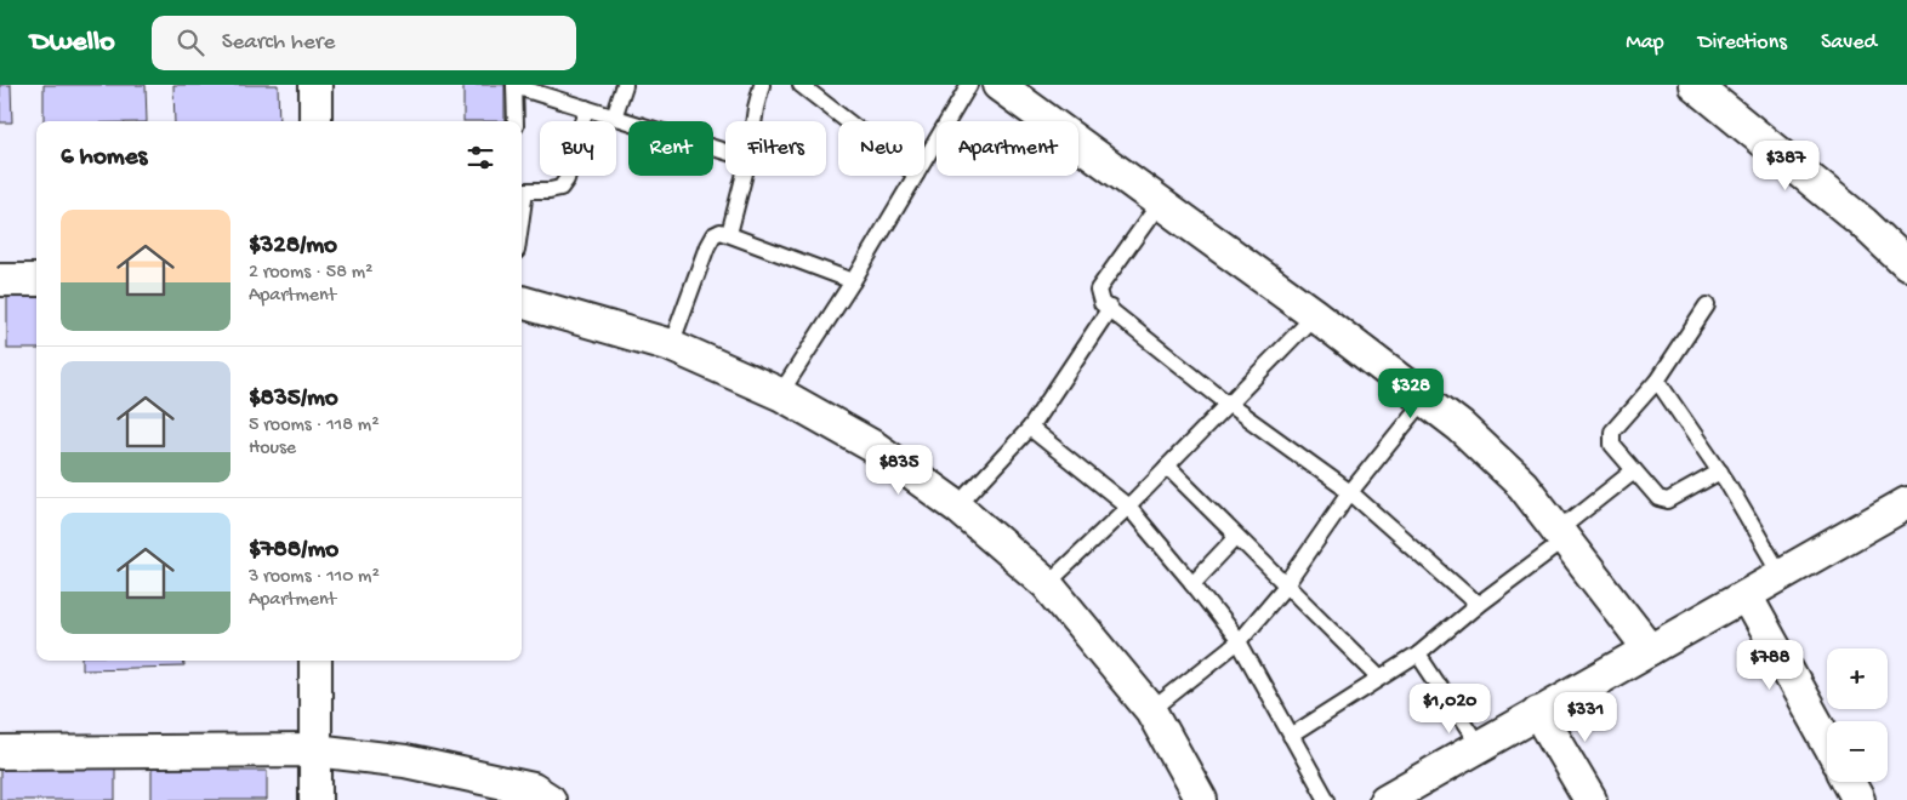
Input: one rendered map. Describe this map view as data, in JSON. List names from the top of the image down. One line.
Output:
{"page":{"header":"Dwello","search":"Search here","nav":["Map","Directions","Saved"],"chip":["Buy","Rent","Filters","New","Apartment"],"heading":"6 homes","price":["$387","$328","$835","$788","$1,020","$331"],"list":[{"name":"$328/mo","note":"2 rooms · 58 m² · Apartment"},{"name":"$835/mo","note":"5 rooms · 118 m² · House"},{"name":"$788/mo","note":"3 rooms · 110 m² · Apartment"}],"map_buttons":["+","−"]}}
